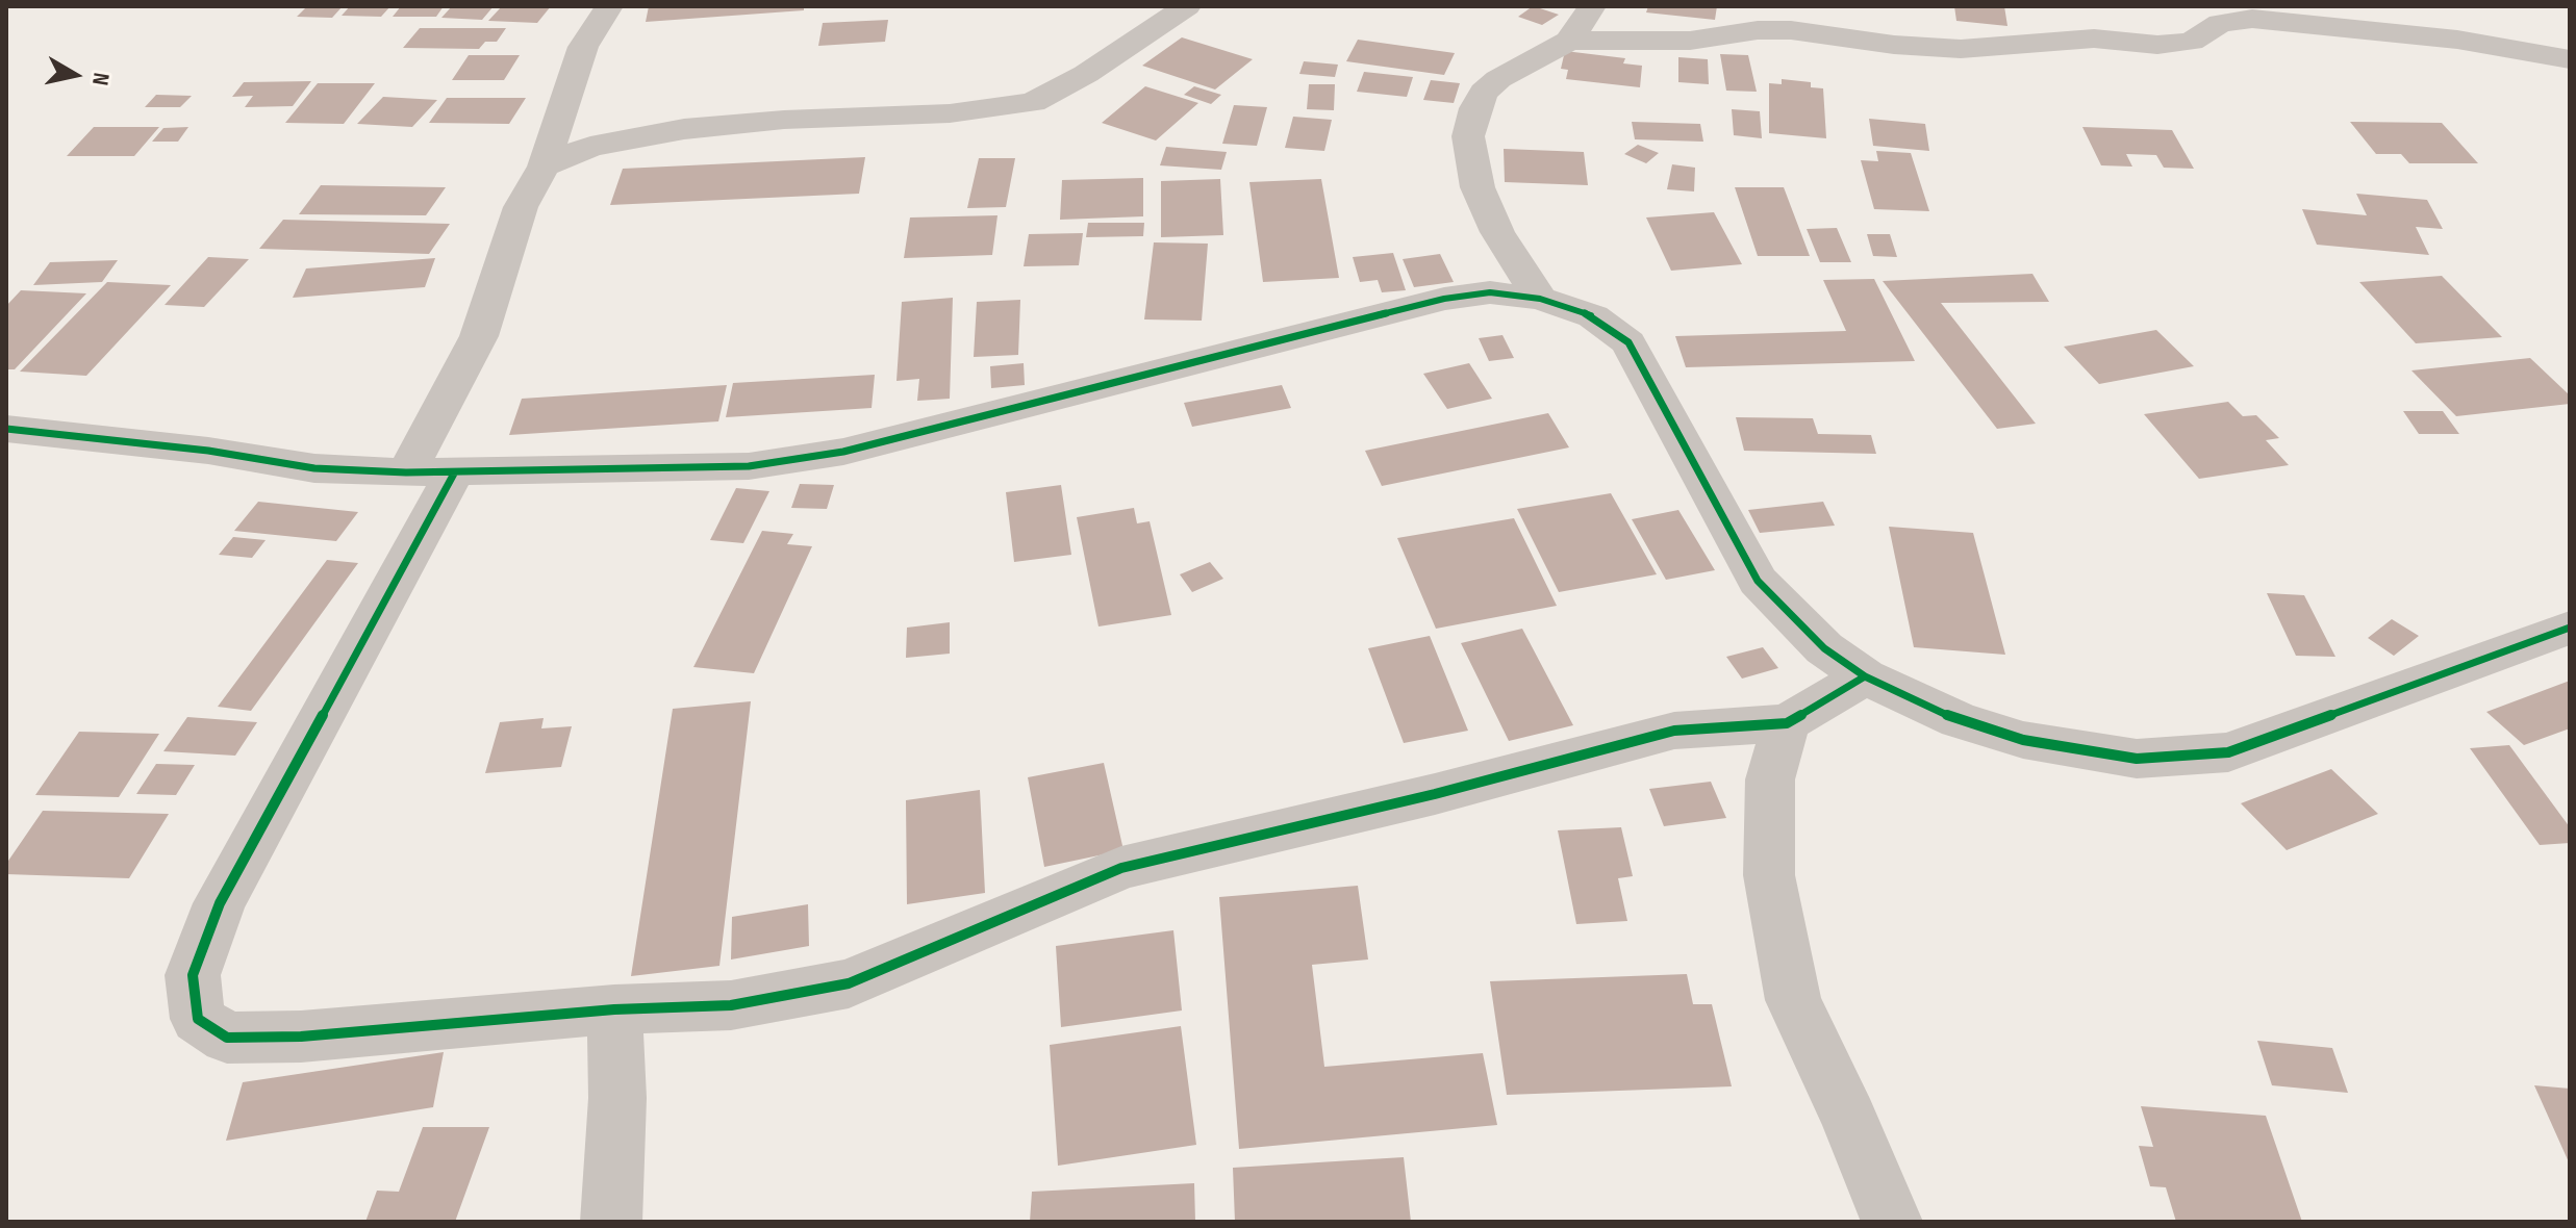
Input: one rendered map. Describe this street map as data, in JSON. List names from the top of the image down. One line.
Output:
{"north":"right"}
